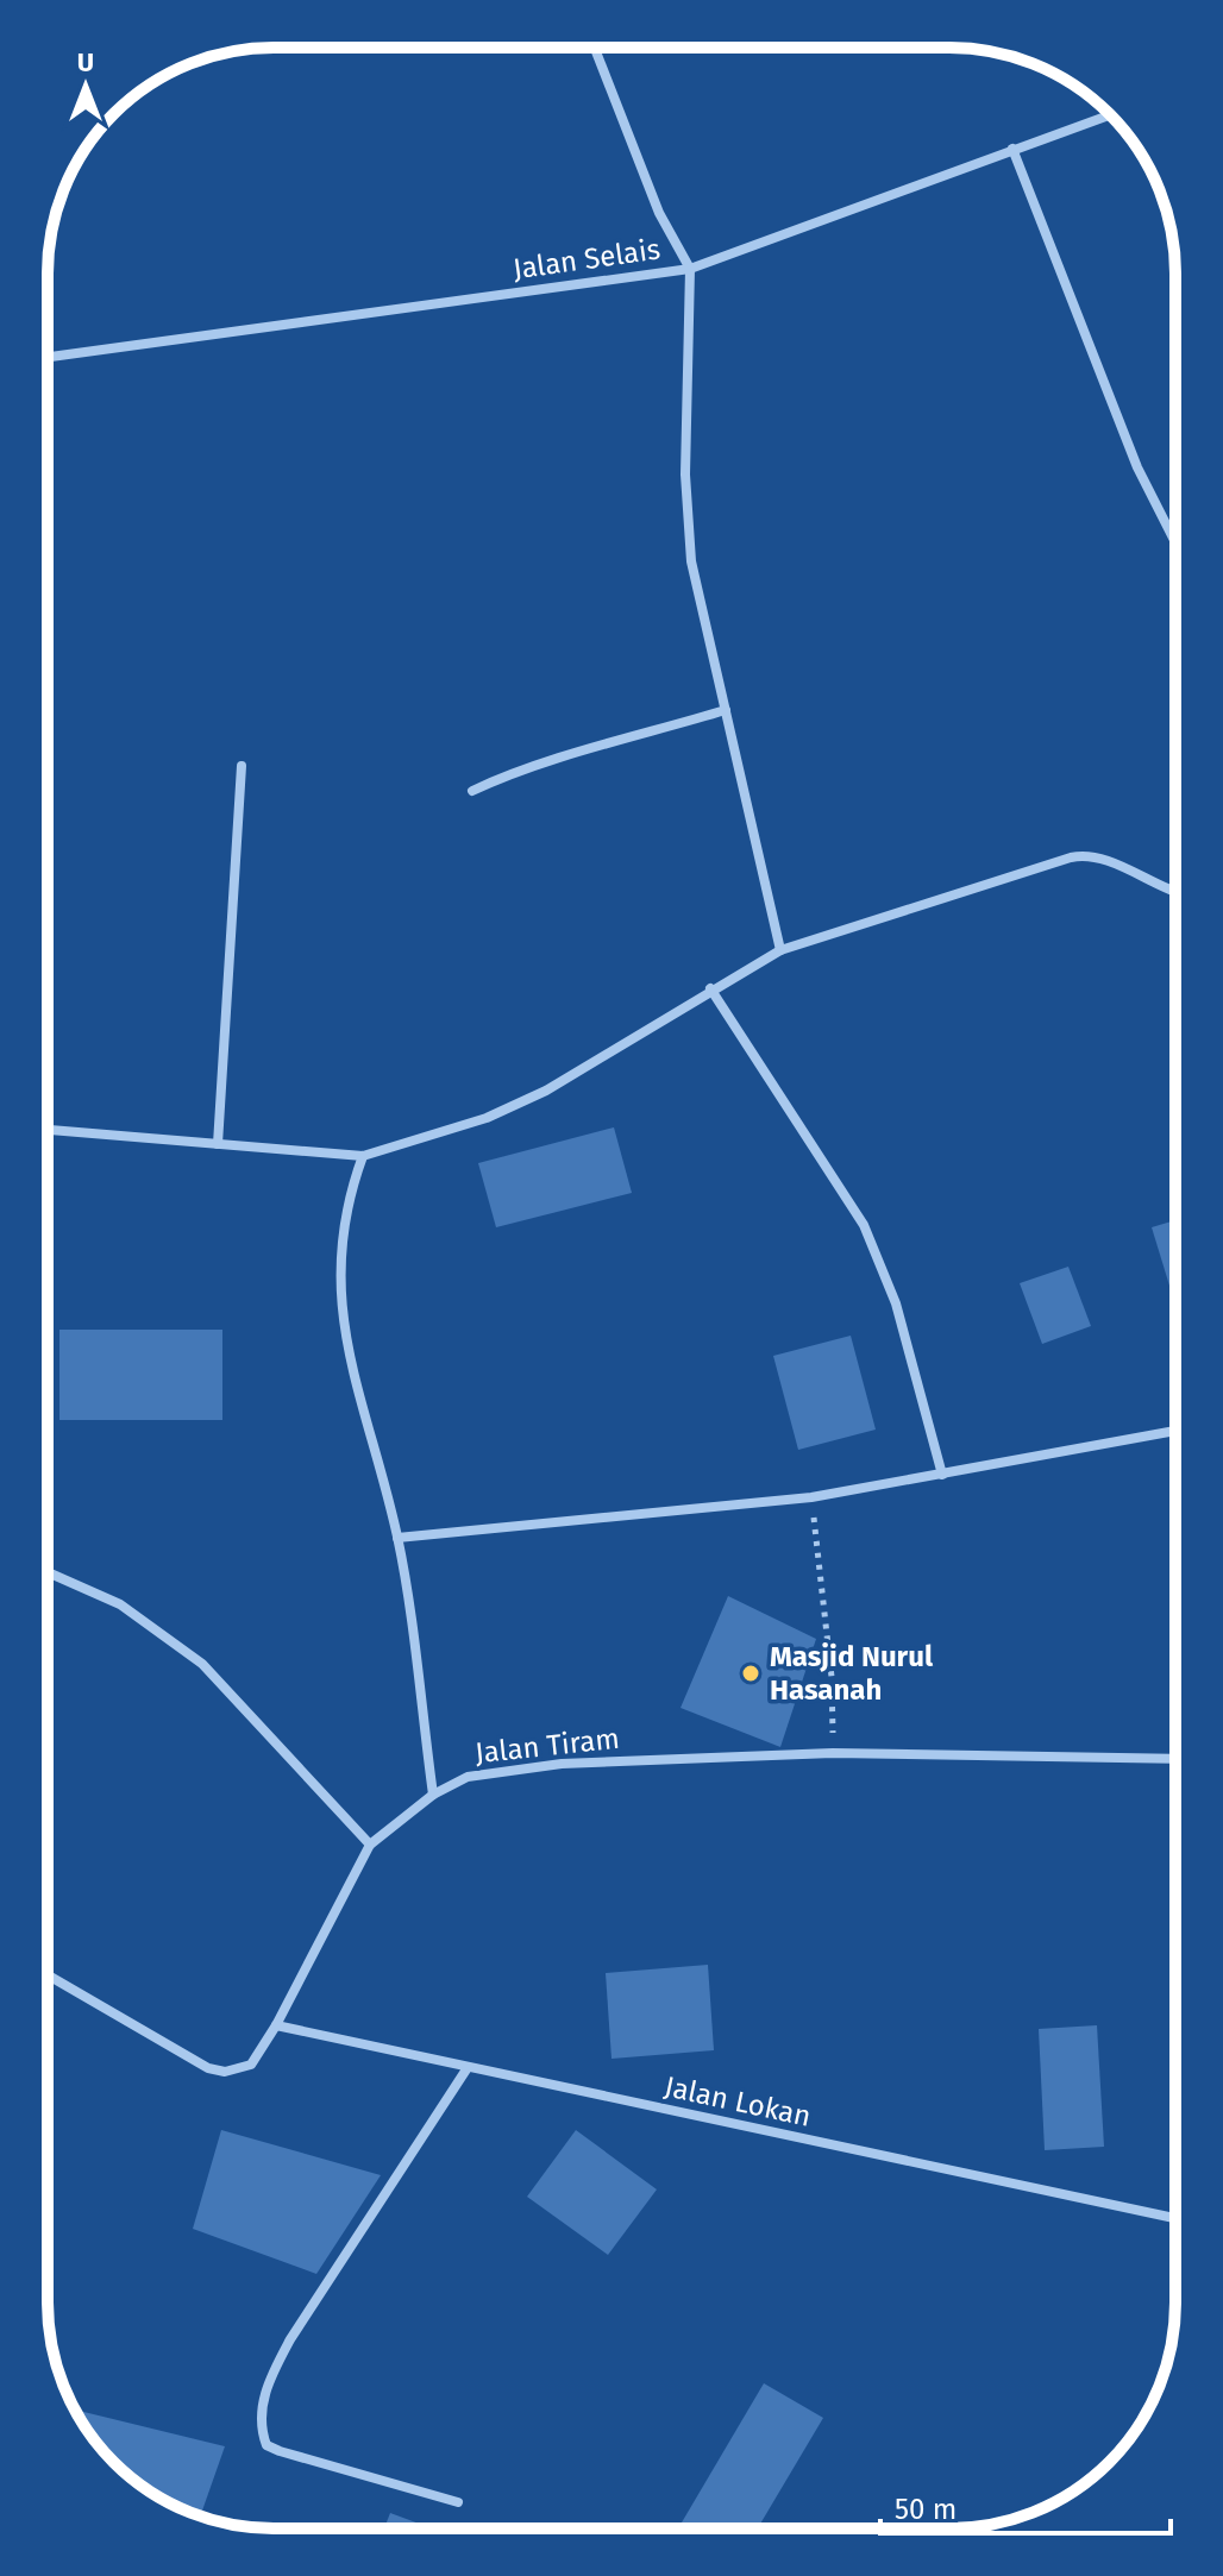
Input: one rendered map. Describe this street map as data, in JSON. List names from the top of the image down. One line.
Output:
{"streets":{"street":["Jalan Selais","Jalan Tiram","Jalan Lokan"]},"places":["Masjid Nurul Hasanah"],"scale_bar":"50 m","north":"top"}
